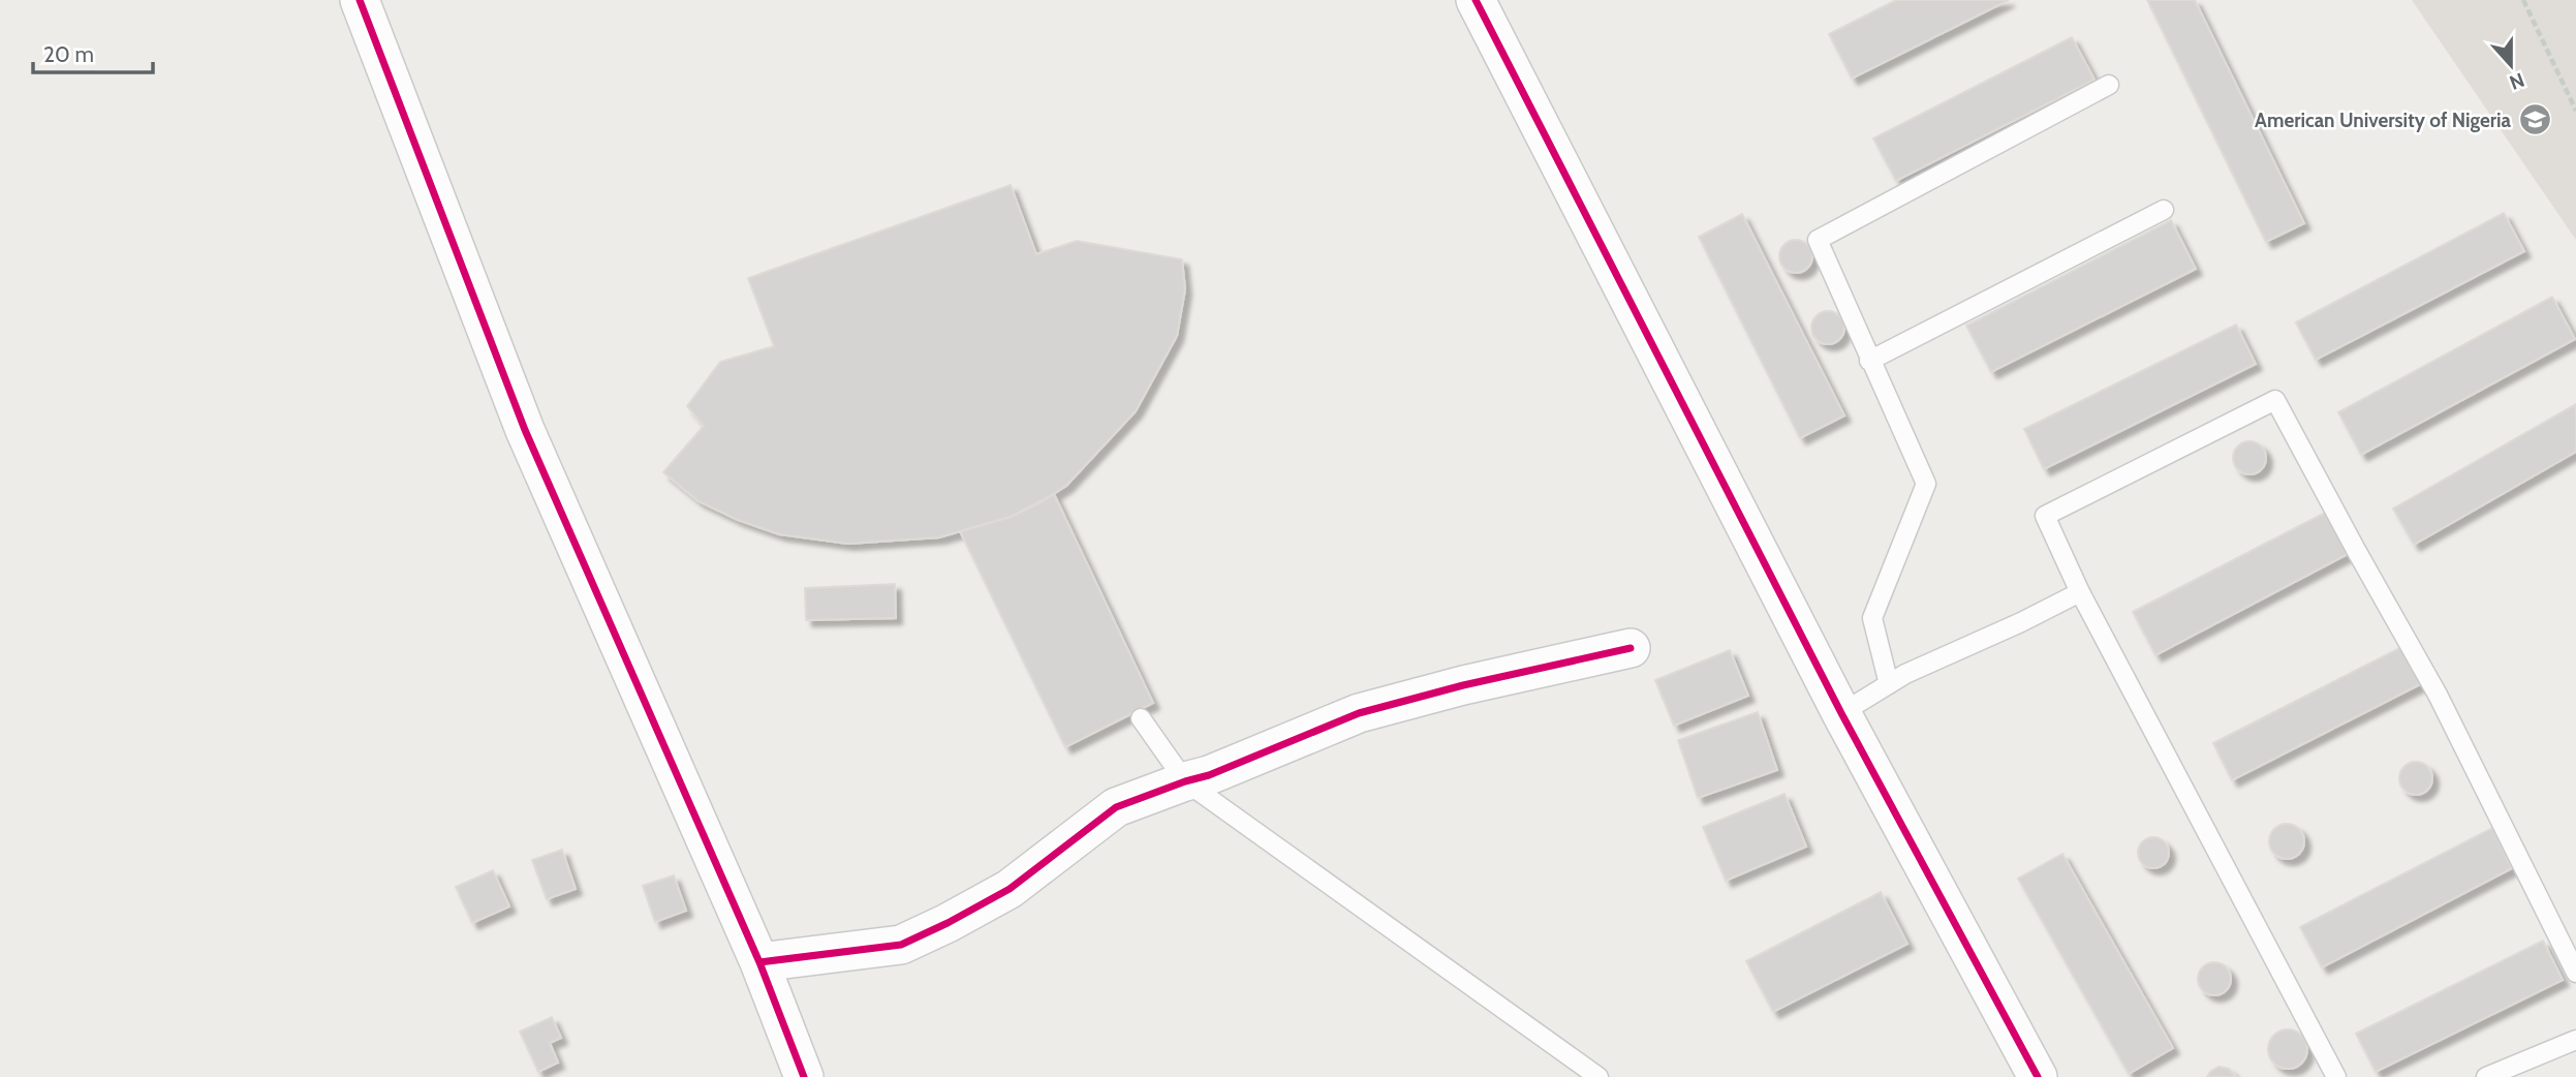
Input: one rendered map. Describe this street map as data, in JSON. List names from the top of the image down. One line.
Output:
{"places":{"school or university":["American University of Nigeria"]},"scale_bar":"20 m","north":"bottom"}
